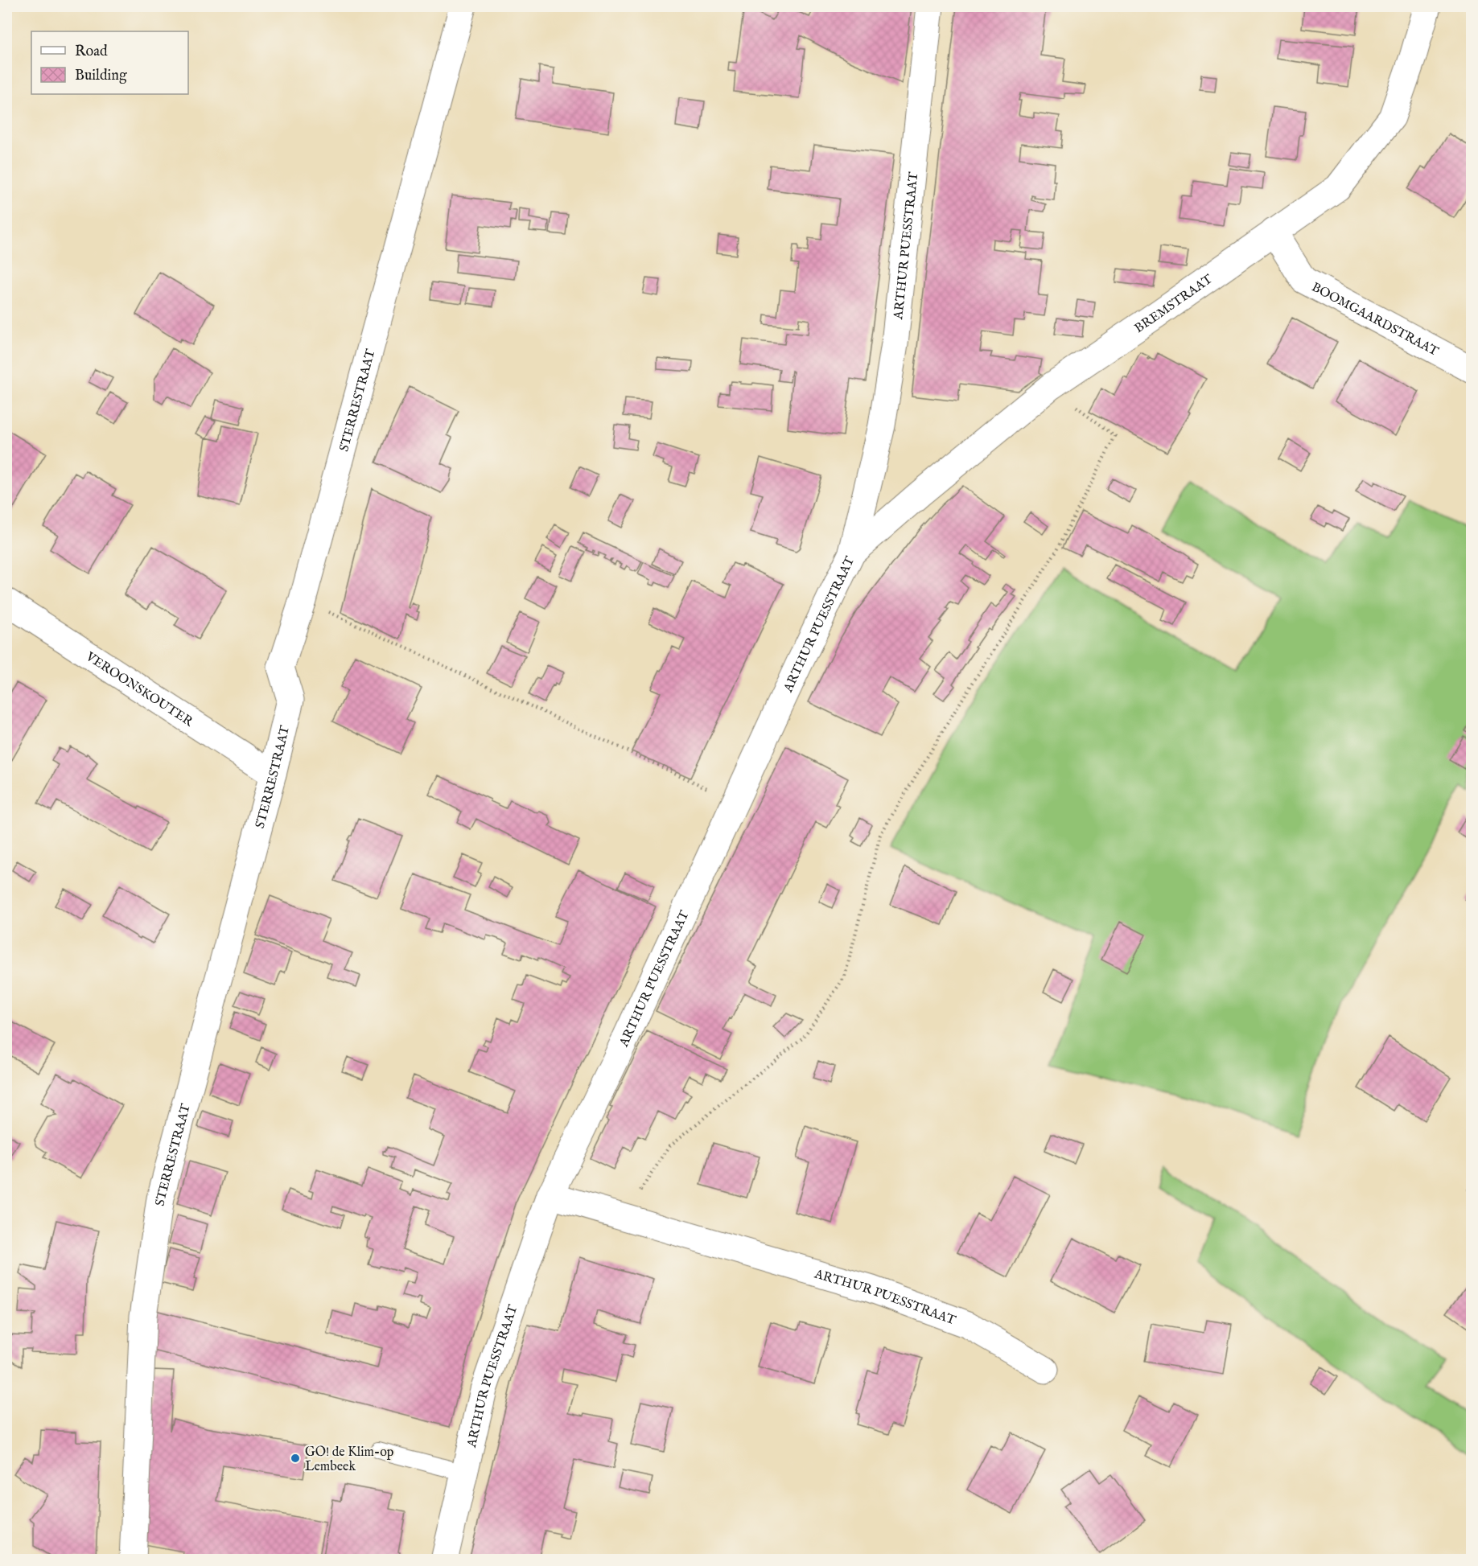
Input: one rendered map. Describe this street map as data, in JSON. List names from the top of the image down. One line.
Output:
{"streets":{"street":["ARTHUR PUESSTRAAT","BREMSTRAAT","BOOMGAARDSTRAAT","STERRESTRAAT","VEROONSKOUTER"]},"crossings":[["ARTHUR PUESSTRAAT","BREMSTRAAT"],["BREMSTRAAT","BOOMGAARDSTRAAT"],["STERRESTRAAT","VEROONSKOUTER"]],"places":["GO! de Klim-op Lembeek"],"legend":["Road","Building"]}
